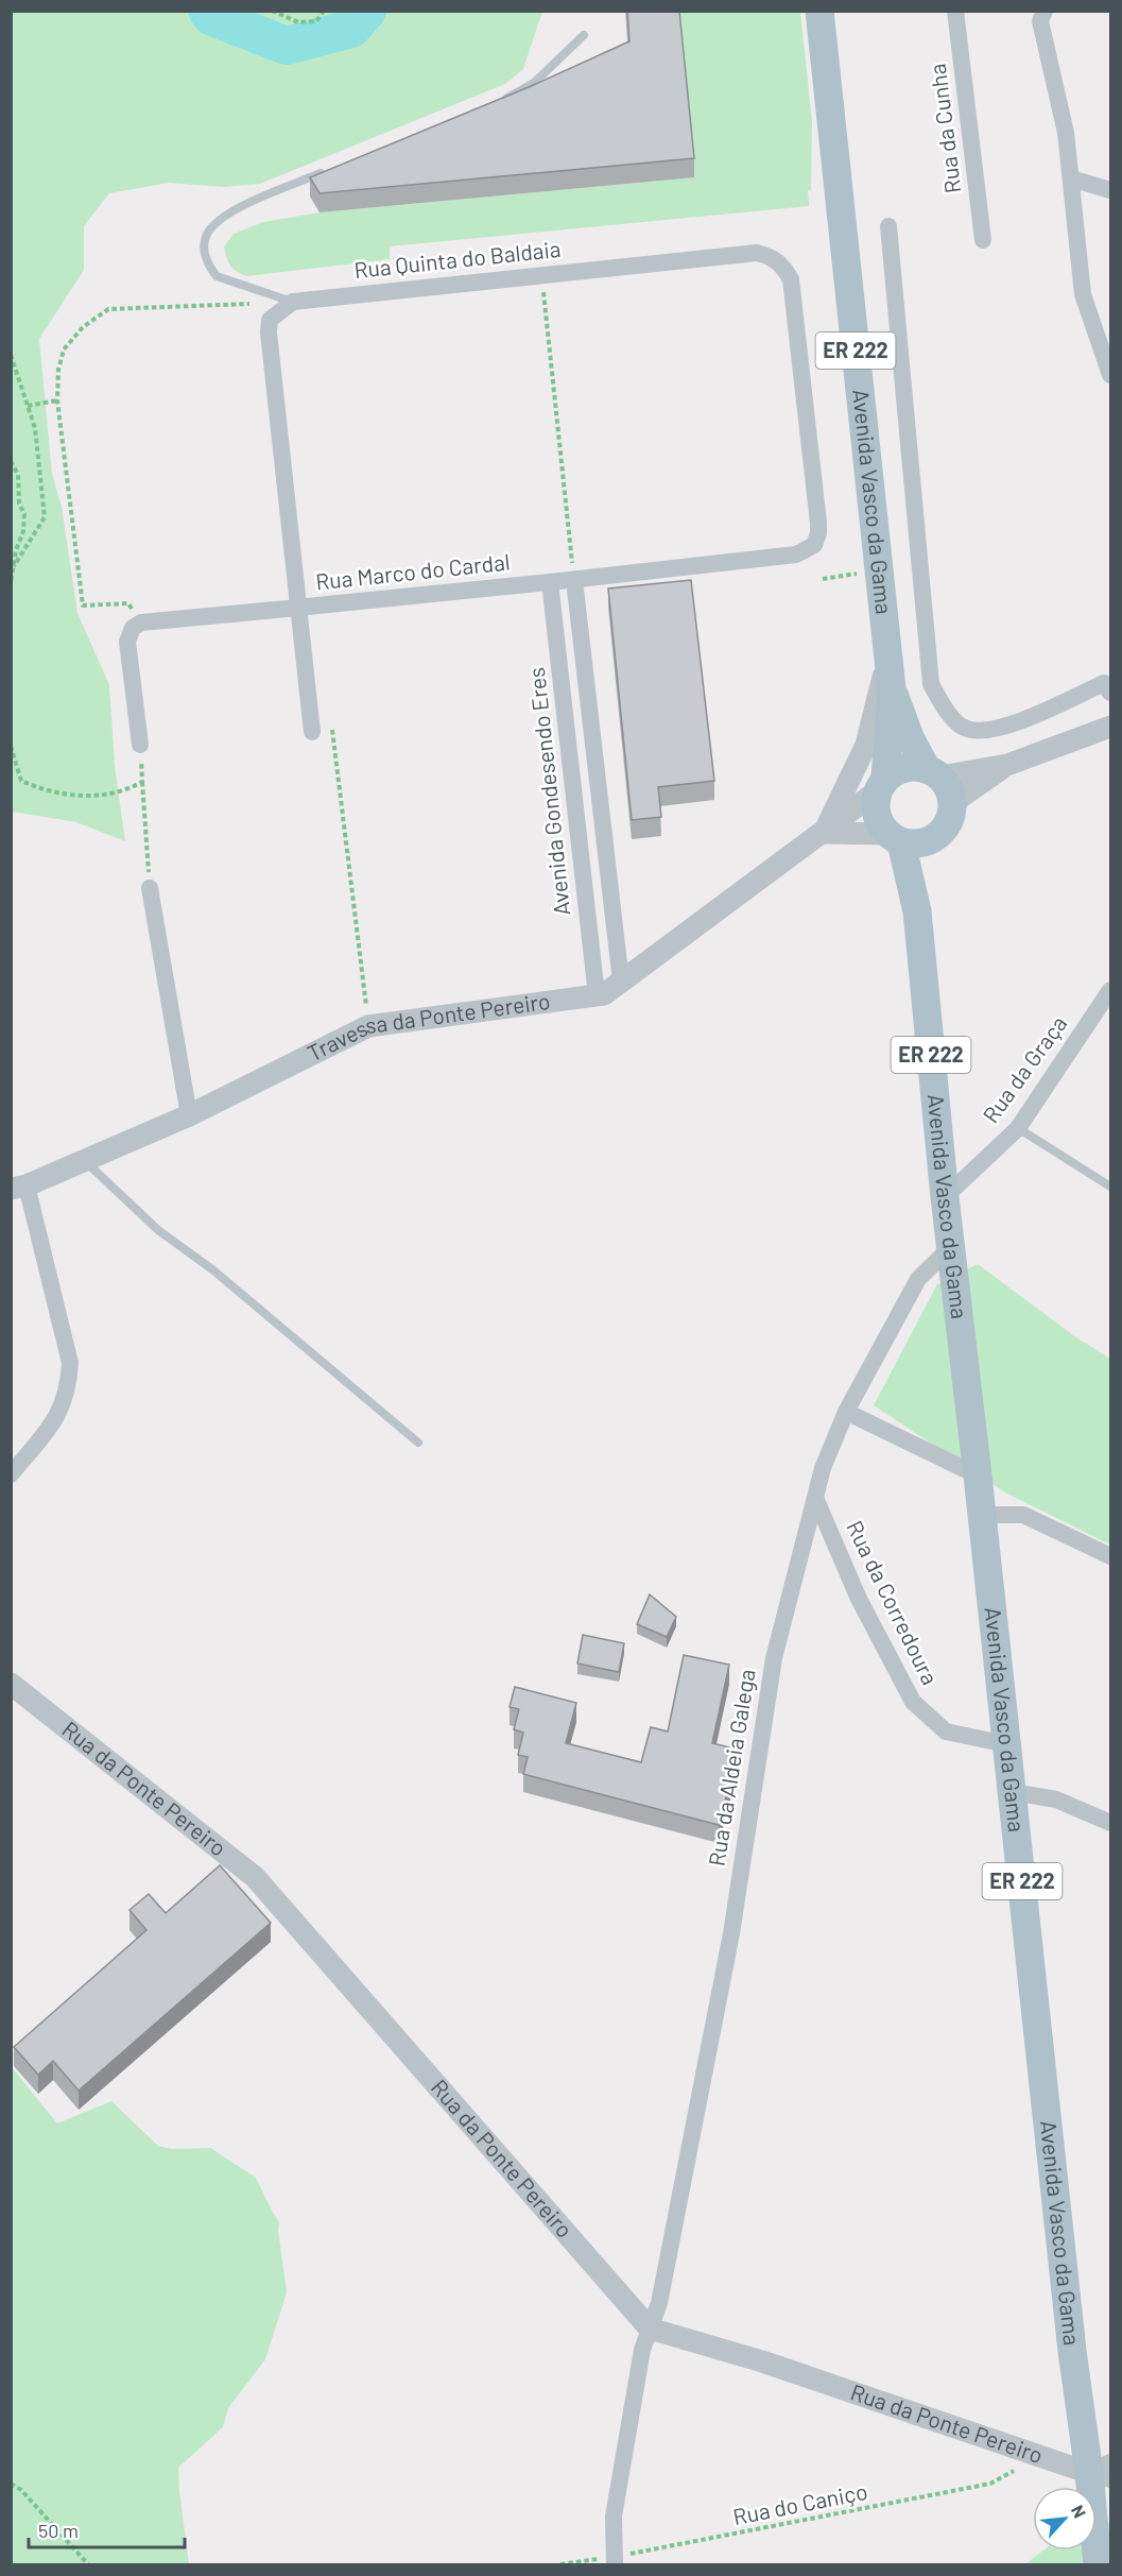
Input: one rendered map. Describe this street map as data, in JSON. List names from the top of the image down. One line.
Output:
{"streets":{"main road":["ER 222","Avenida Vasco da Gama"],"street":["Rua da Cunha","Rua Quinta do Baldaia","Rua Marco do Cardal","Avenida Gondesendo Eres","Travessa da Ponte Pereiro","Rua da Graça","Rua da Corredoura","Rua da Aldeia Galega","Rua da Ponte Pereiro"],"path":["Rua do Caniço"]},"crossings":[["Rua Quinta do Baldaia","Rua Marco do Cardal"],["Avenida Vasco da Gama","Travessa da Ponte Pereiro"],["Avenida Vasco da Gama","Rua da Graça"],["Avenida Vasco da Gama","Rua da Corredoura"],["Avenida Vasco da Gama","Rua da Aldeia Galega"],["Avenida Vasco da Gama","Rua da Ponte Pereiro"],["Rua Marco do Cardal","Avenida Gondesendo Eres"],["Avenida Gondesendo Eres","Travessa da Ponte Pereiro"],["Rua da Corredoura","Rua da Aldeia Galega"],["Rua da Aldeia Galega","Rua da Ponte Pereiro"],["Rua da Aldeia Galega","Rua do Caniço"],["Rua da Ponte Pereiro","Rua do Caniço"]],"scale_bar":"50 m","north":"top right"}
